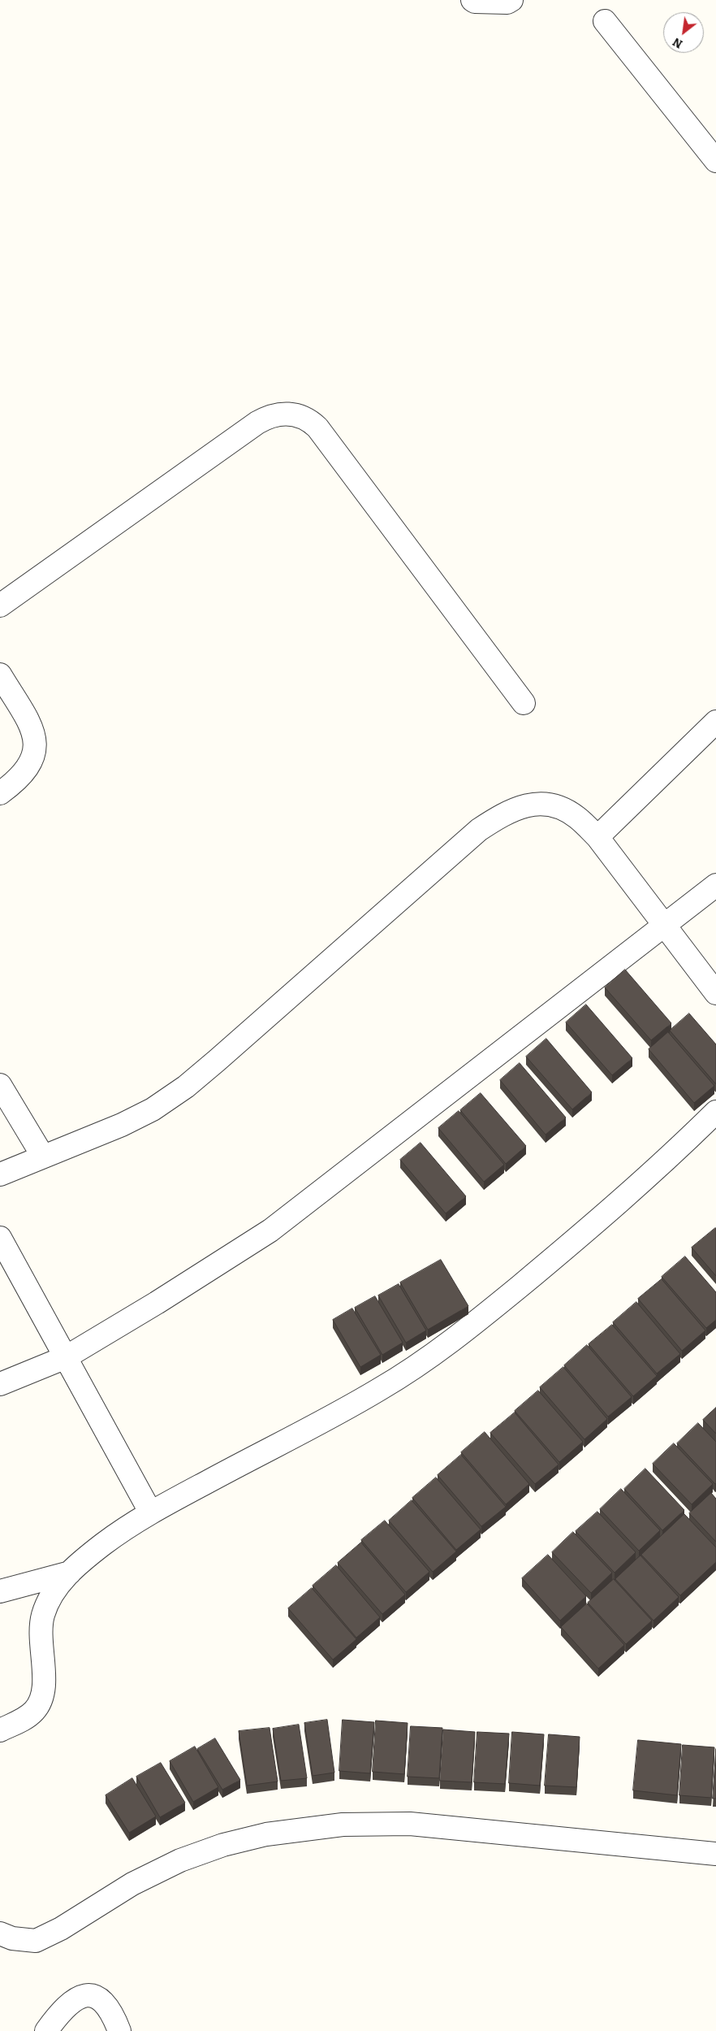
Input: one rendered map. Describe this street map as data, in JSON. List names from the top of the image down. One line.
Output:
{"north":"bottom left"}
